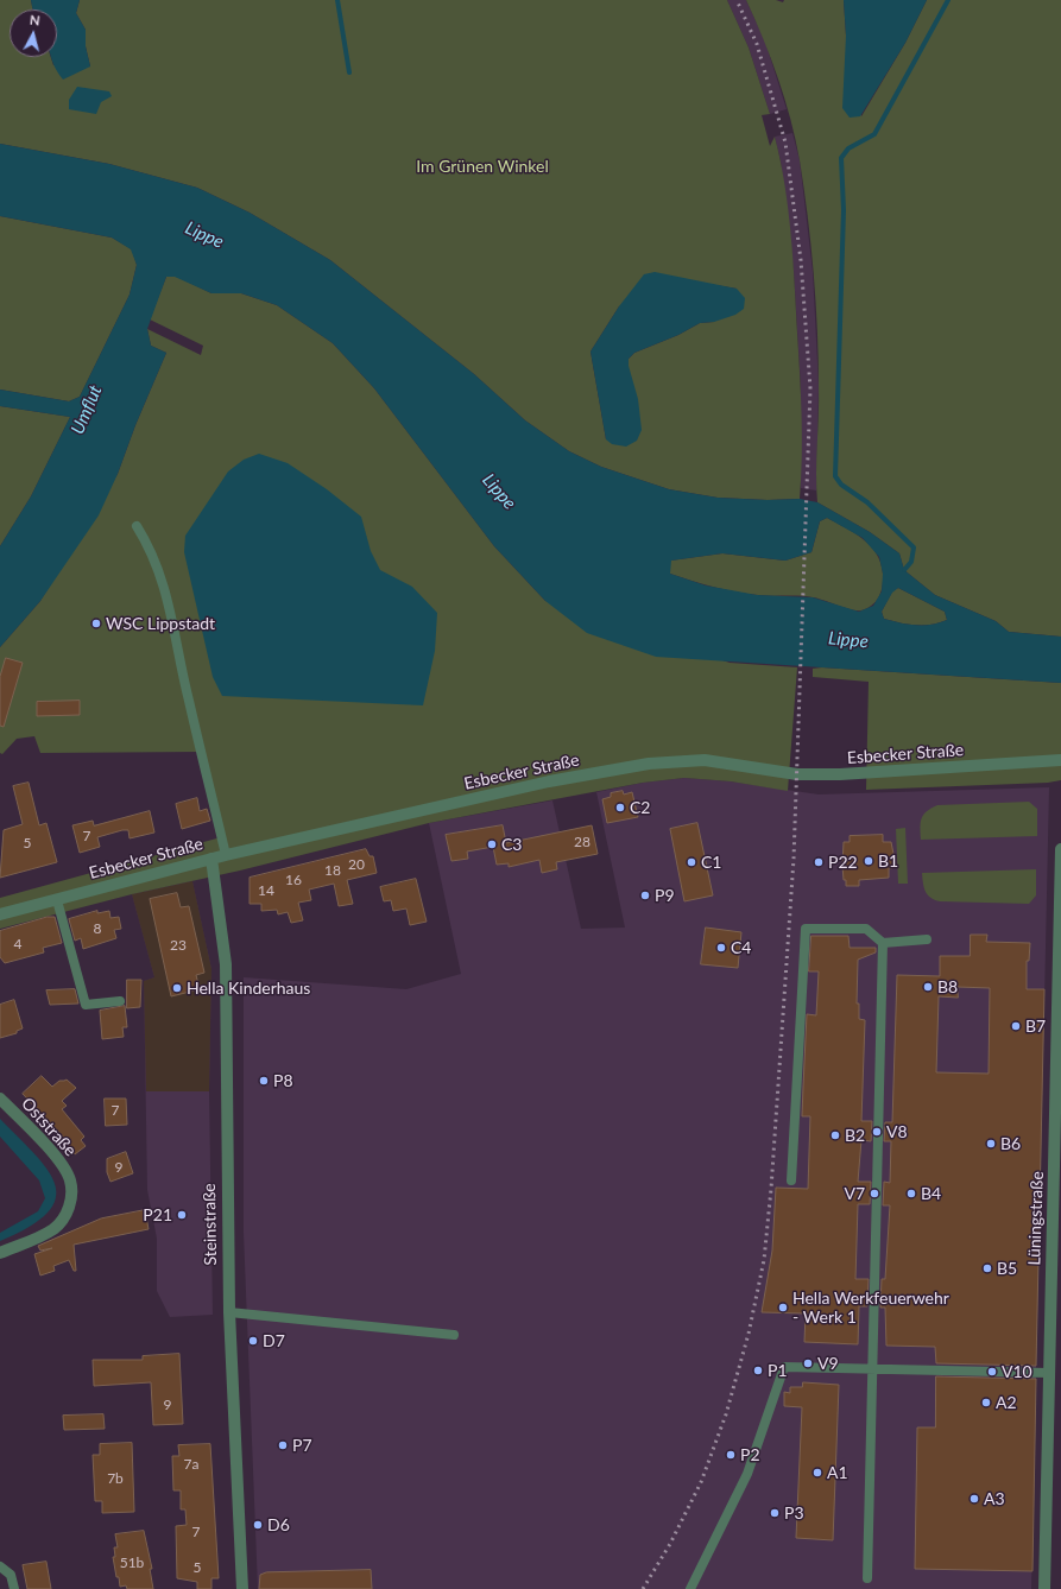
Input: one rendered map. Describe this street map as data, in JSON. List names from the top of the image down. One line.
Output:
{"streets":{"street":["Esbecker Straße","Oststraße","Lüningstraße","Steinstraße"]},"crossings":[["Esbecker Straße","Steinstraße"]],"water":["Lippe","Umflut"],"parks":["Im Grünen Winkel"],"places":["WSC Lippstadt","C2","C3","B1","C1","P22","P9","C4","B8","Hella Kinderhaus","B7","P8","V8","B2","B6","V7","B4","P21","B5","Hella Werkfeuerwehr - Werk 1","D7","V9","P1","V10","A2","P7","P2","A1","A3","P3","D6"],"house_numbers":["7","28","5","20","18","16","14","8","4","23","7","9","9","7a","7b","7","51b","5"],"north":"top"}
